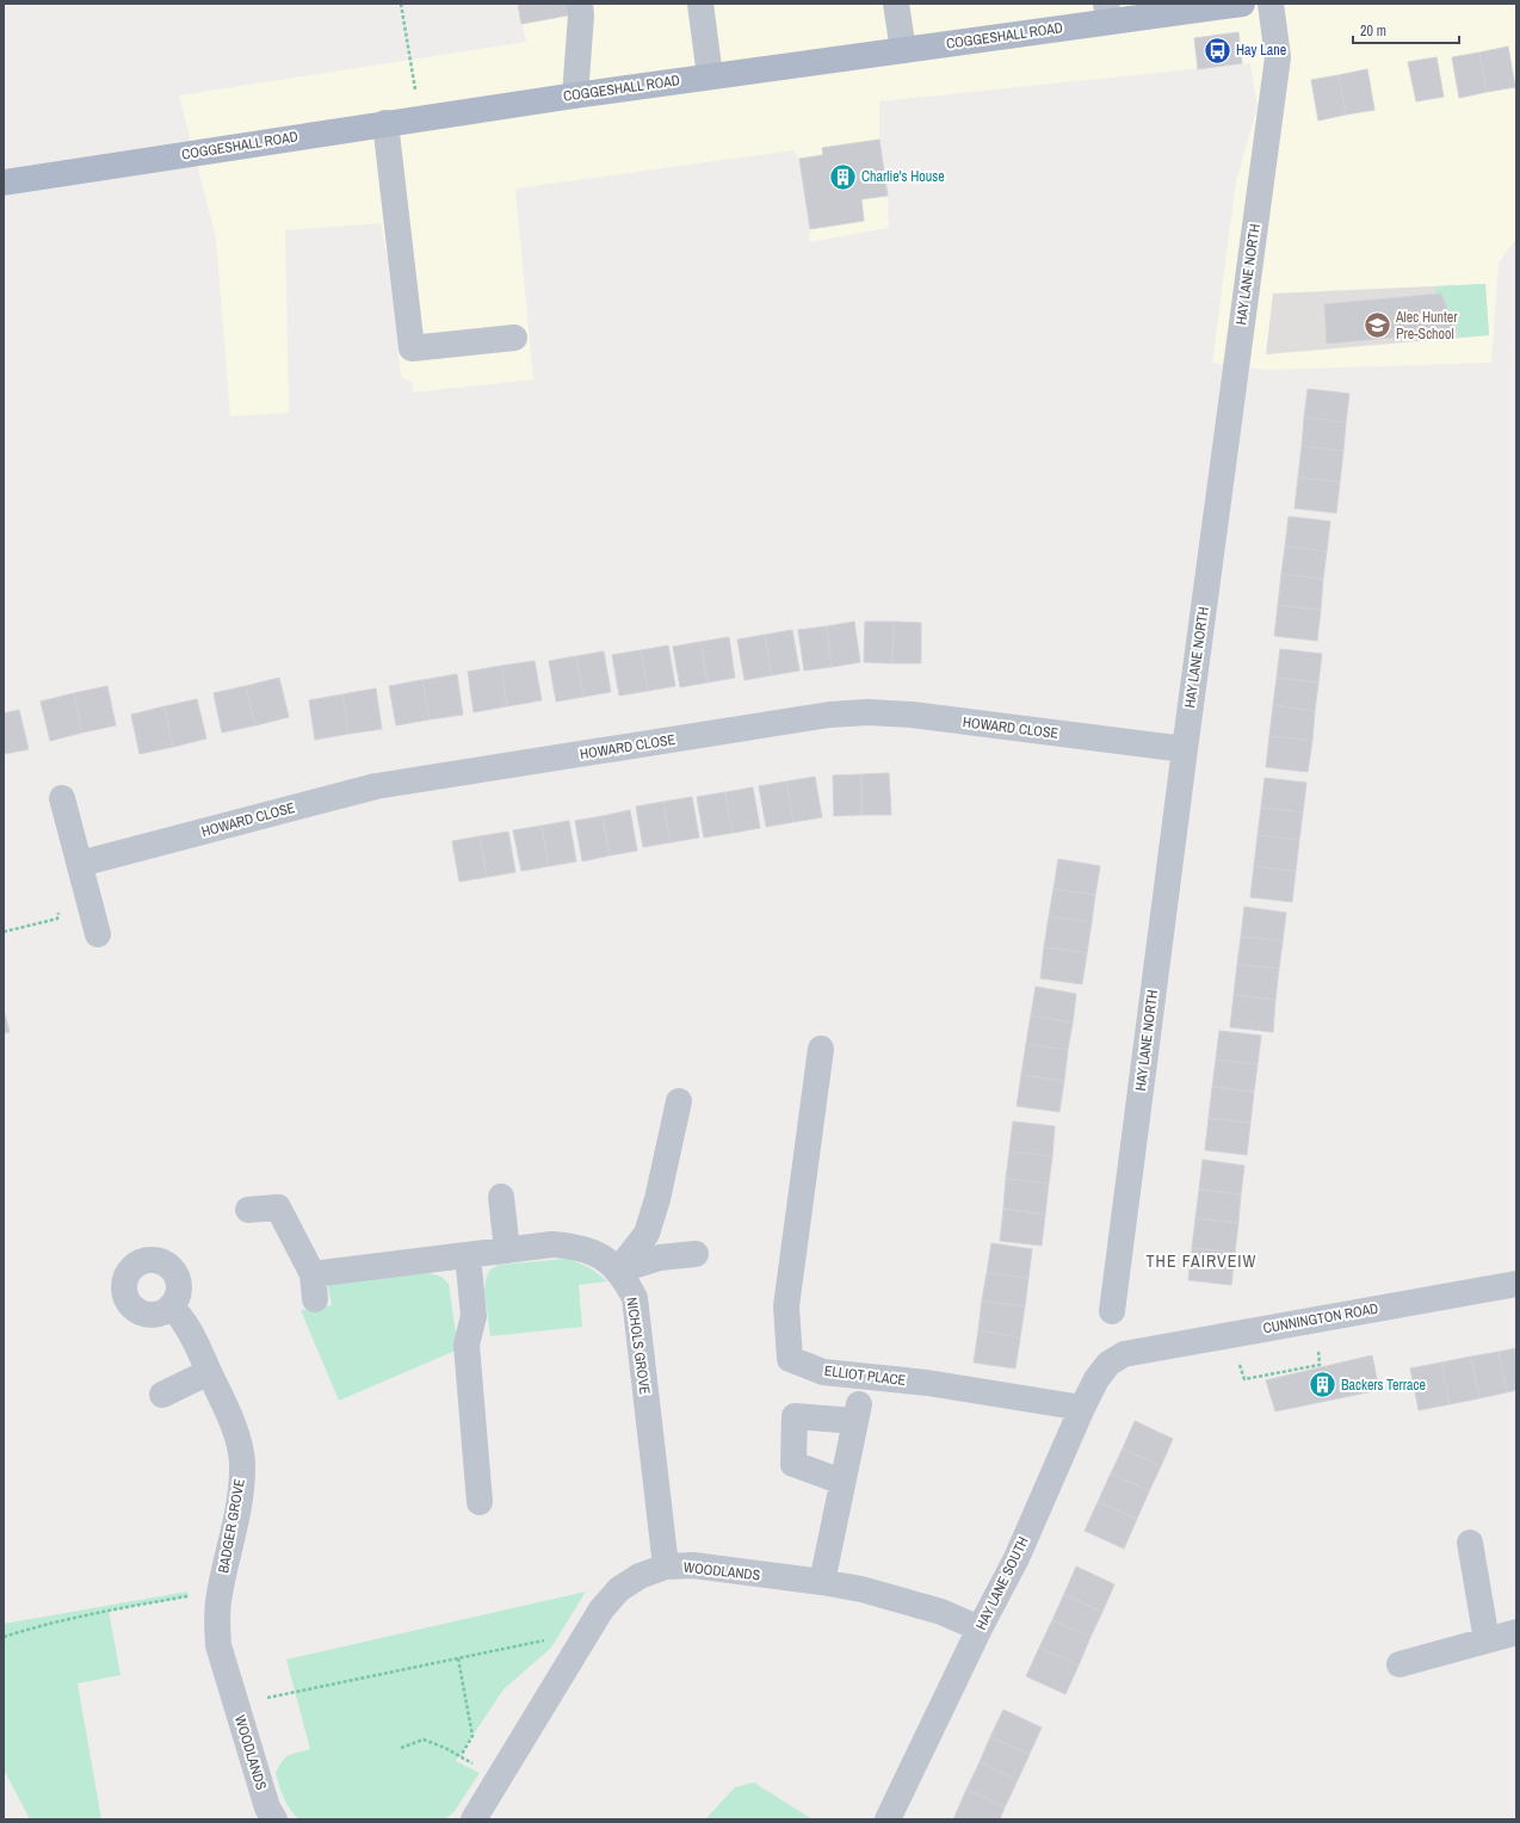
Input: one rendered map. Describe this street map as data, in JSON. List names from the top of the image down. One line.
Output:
{"streets":{"main road":["COGGESHALL ROAD"],"street":["HAY LANE NORTH","HOWARD CLOSE","CUNNINGTON ROAD","NICHOLS GROVE","ELLIOT PLACE","BADGER GROVE","WOODLANDS","HAY LANE SOUTH"]},"crossings":[["HAY LANE NORTH","HOWARD CLOSE"],["CUNNINGTON ROAD","HAY LANE SOUTH"],["NICHOLS GROVE","WOODLANDS"],["ELLIOT PLACE","HAY LANE SOUTH"],["BADGER GROVE","WOODLANDS"],["WOODLANDS","HAY LANE SOUTH"]],"districts":["THE FAIRVEIW"],"places":{"bus stop":["Hay Lane"],"building":["Charlie's House","Backers Terrace"],"school or university":["Alec Hunter Pre-School"]},"scale_bar":"20 m"}
